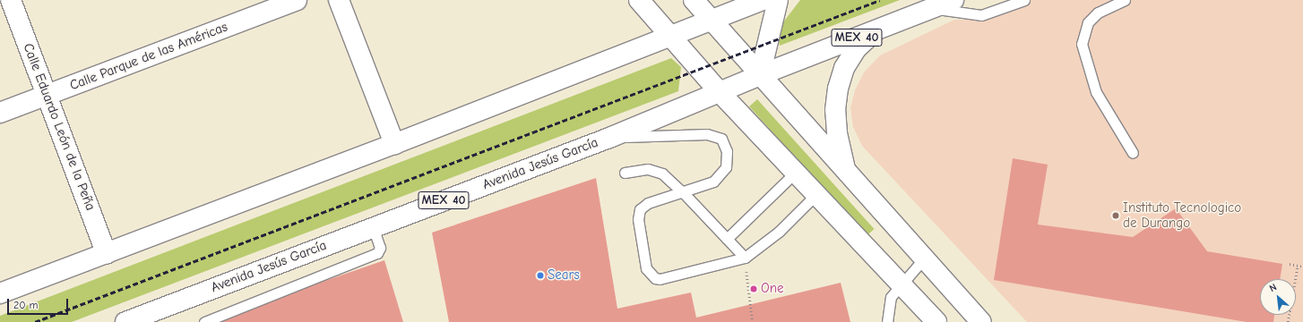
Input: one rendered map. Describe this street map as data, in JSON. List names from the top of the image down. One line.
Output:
{"streets":{"main road":["MEX 40","Calle Parque de las Américas","Calle Eduardo León de la Peña","Avenida Jesús García"]},"crossings":[["Calle Parque de las Américas","Calle Eduardo León de la Peña"]],"places":["Instituto Tecnologico de Durango","Sears","One"],"scale_bar":"20 m","north":"top left"}
